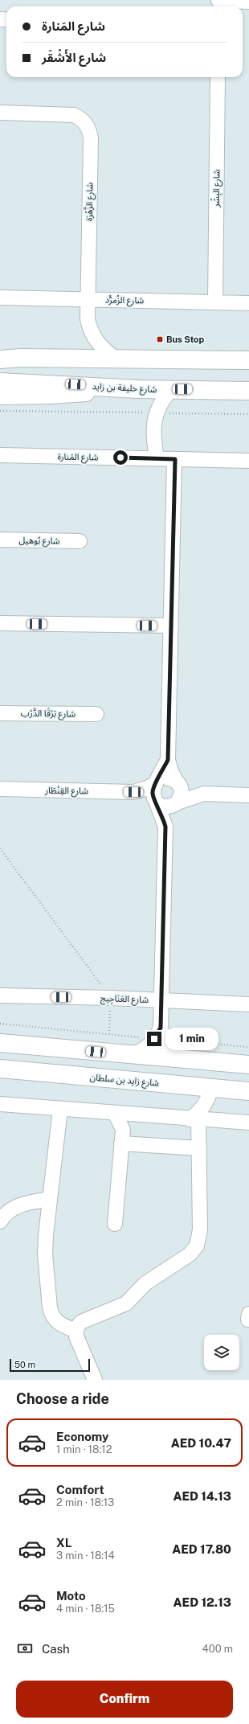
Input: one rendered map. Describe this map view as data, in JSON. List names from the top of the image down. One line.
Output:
{"streets":{"main road":["شارع خليفة بن زايد","شارع زايد بن سلطان"],"street":["شارع البِشْر","شارع الزَّهْرَة","شارع الزُمرُّد","شارع المَنارة","شارع بُوهيل","شارع بَرْقَا الدَّرْب","شارع القِنْطَار","شارع العَنَاجِيج"]},"crossings":[["شارع البِشْر","شارع الزُمرُّد"],["شارع الزَّهْرَة","شارع الزُمرُّد"]],"places":{"transit":["Bus Stop"]},"scale_bar":"50 m","page":{"banner":["شارع المَنارة","شارع الأَشْقَر"],"bubble":"1 min","scale":"50 m","heading":"Choose a ride","list":[{"name":"Economy","note":"1 min · 18:12","value":"AED 10.47"},{"name":"Comfort","note":"2 min · 18:13","value":"AED 14.13"},{"name":"XL","note":"3 min · 18:14","value":"AED 17.80"},{"name":"Moto","note":"4 min · 18:15","value":"AED 12.13"}],"pay":["Cash","400 m"],"buttons":"Confirm"}}
